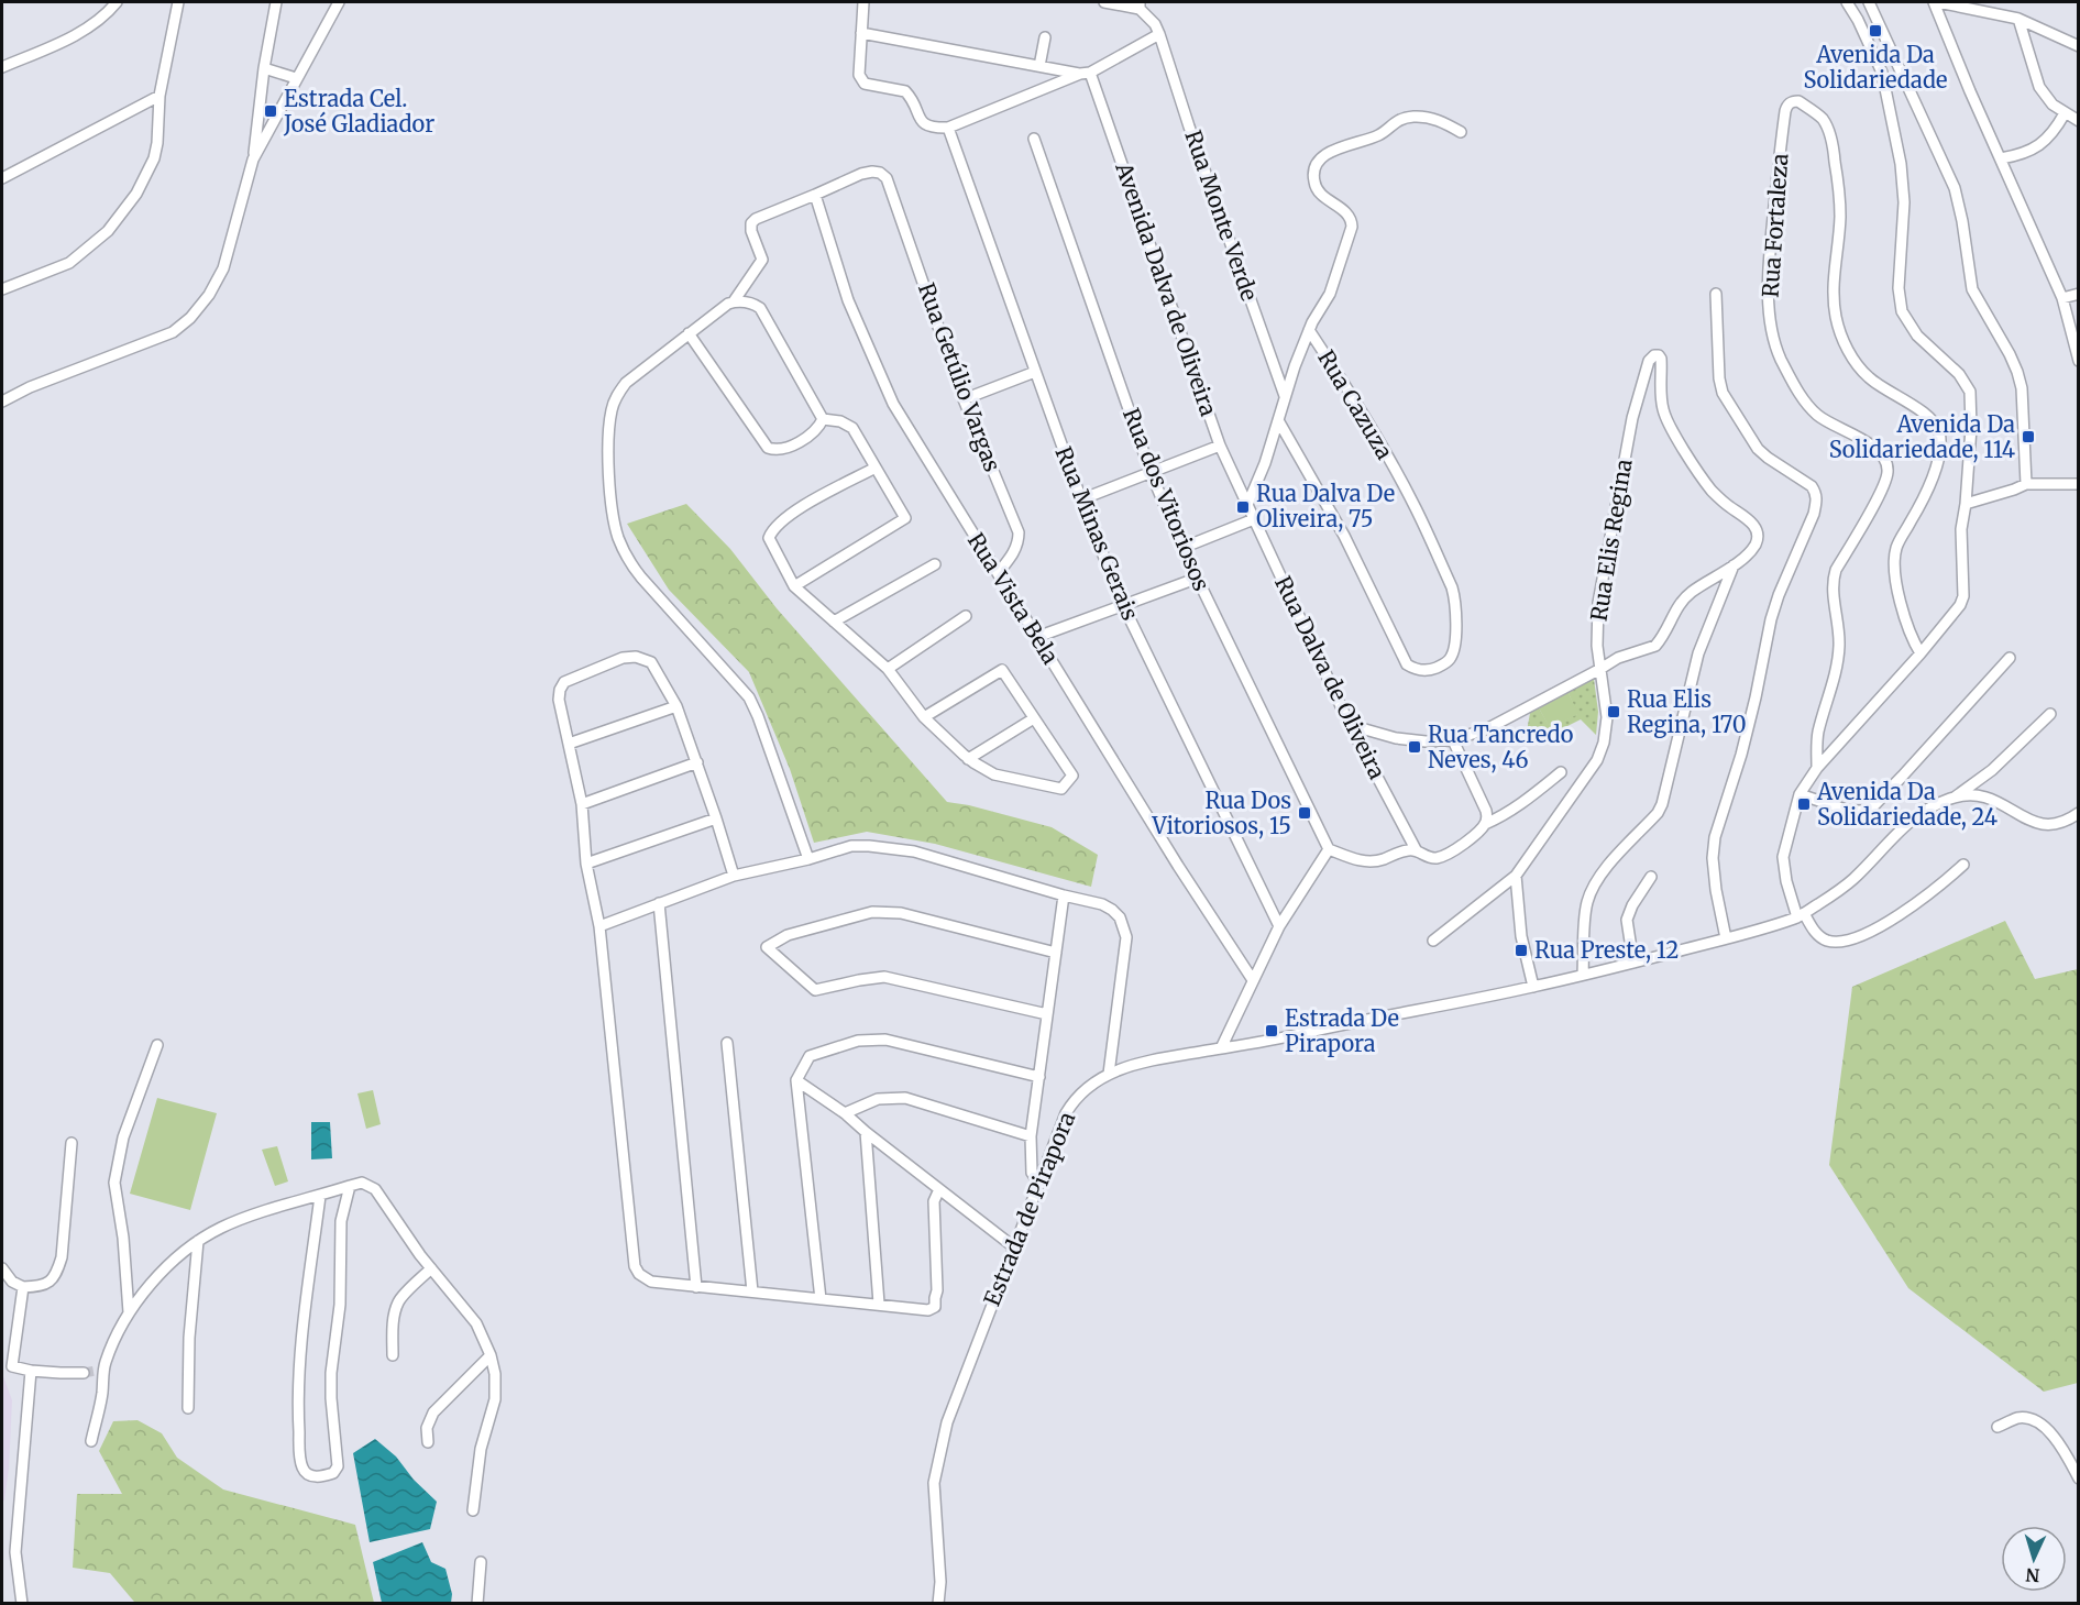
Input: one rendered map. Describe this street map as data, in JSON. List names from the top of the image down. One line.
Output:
{"streets":{"street":["Rua Monte Verde","Rua Fortaleza","Avenida Dalva de Oliveira","Rua Getúlio Vargas","Rua Cazuza","Rua dos Vitoriosos","Rua Minas Gerais","Rua Elis Regina","Rua Vista Bela","Rua Dalva de Oliveira","Estrada de Pirapora"]},"crossings":[["Avenida Dalva de Oliveira","Rua Dalva de Oliveira"],["Rua Getúlio Vargas","Rua Vista Bela"]],"places":{"transit":["Avenida Da Solidariedade","Estrada Cel. José Gladiador","Avenida Da Solidariedade, 114","Rua Dalva De Oliveira, 75","Rua Elis Regina, 170","Rua Tancredo Neves, 46","Avenida Da Solidariedade, 24","Rua Dos Vitoriosos, 15","Rua Preste, 12","Estrada De Pirapora"]},"north":"bottom"}
